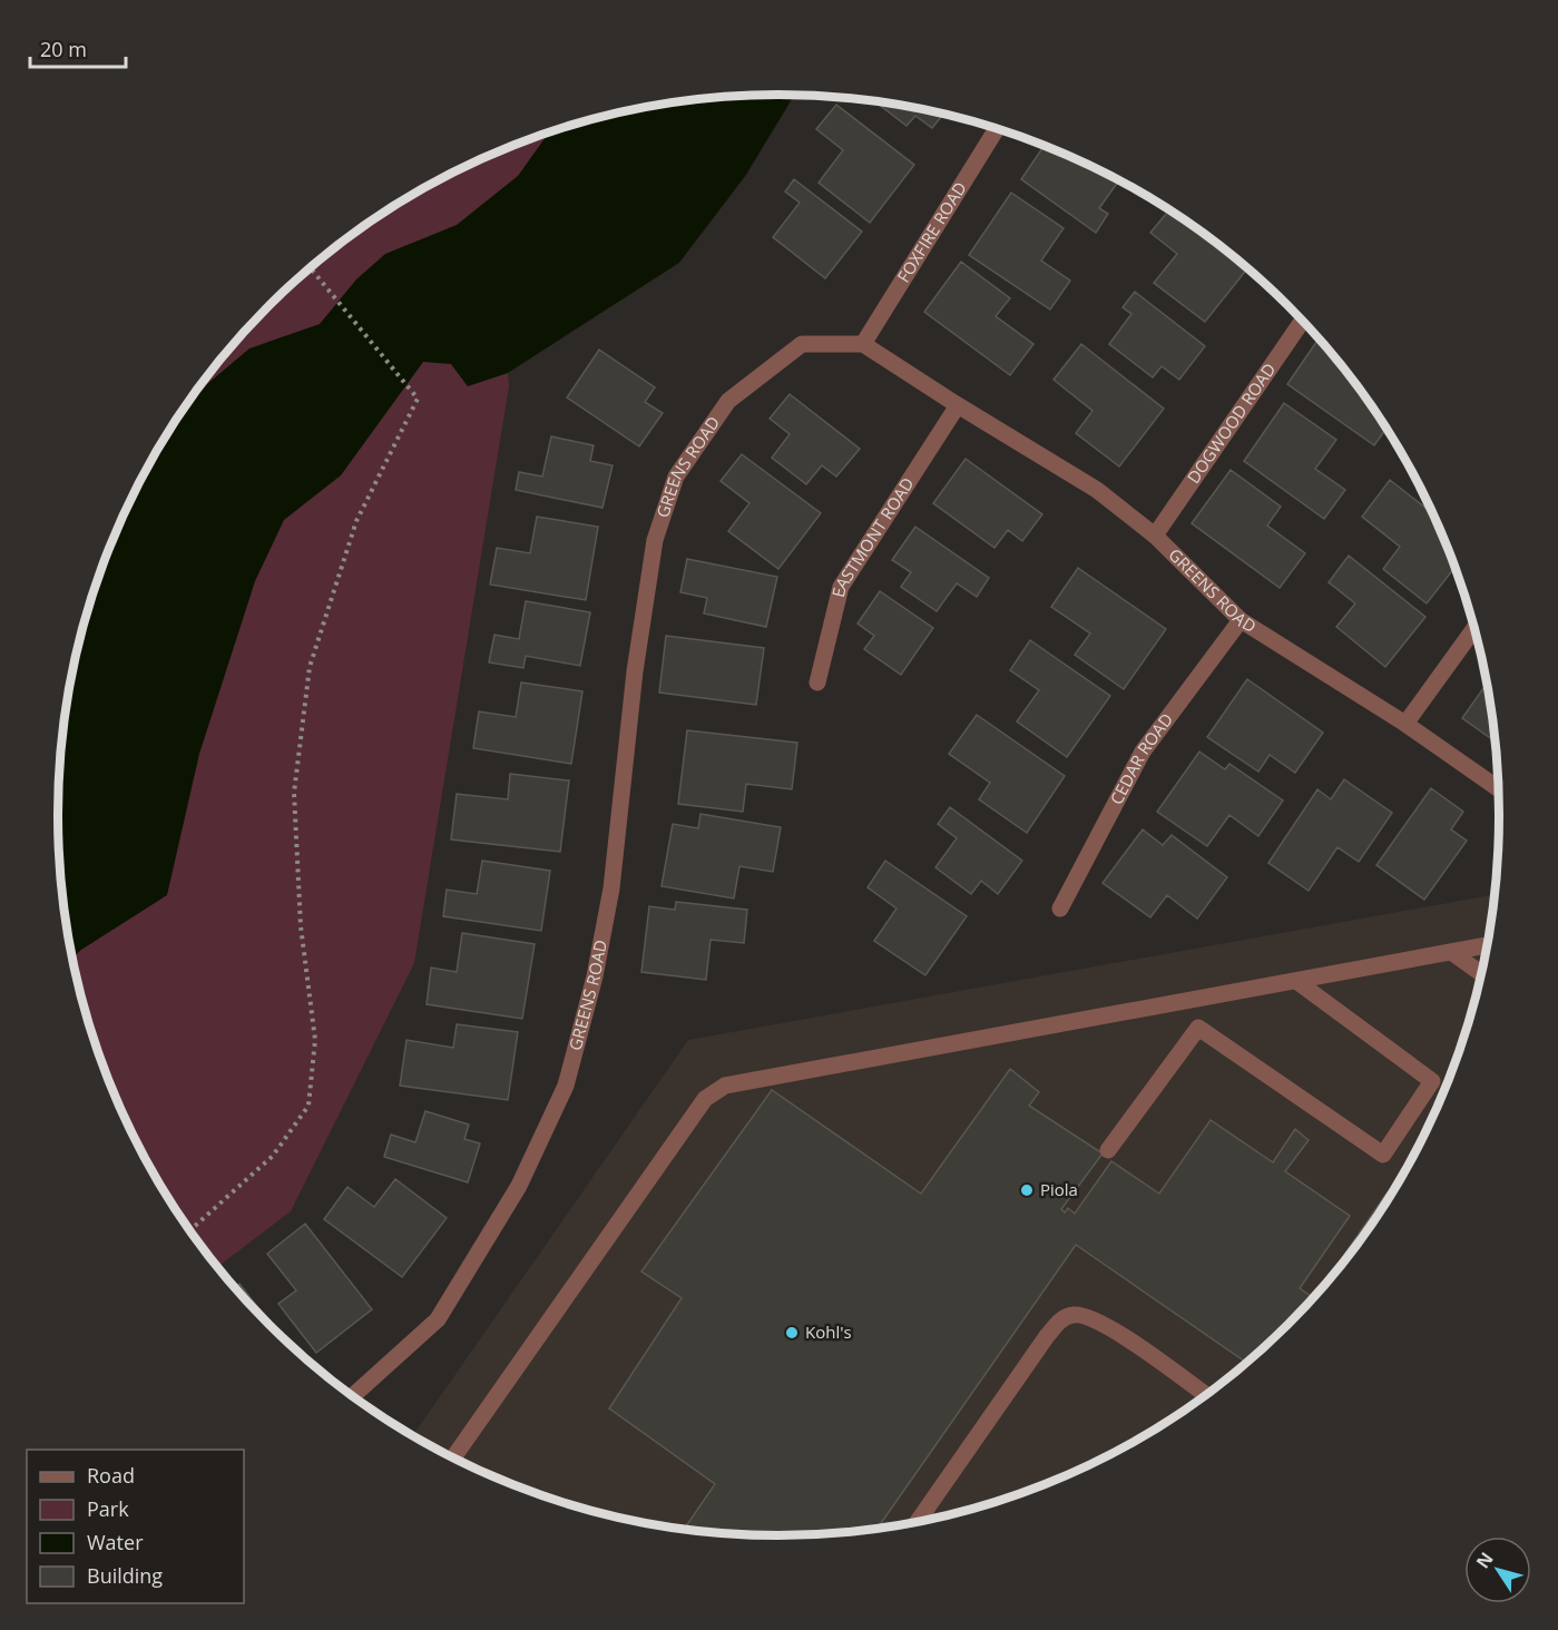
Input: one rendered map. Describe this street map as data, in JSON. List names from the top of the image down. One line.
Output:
{"streets":{"street":["FOXFIRE ROAD","DOGWOOD ROAD","GREENS ROAD","EASTMONT ROAD","CEDAR ROAD"]},"crossings":[["FOXFIRE ROAD","GREENS ROAD"],["DOGWOOD ROAD","GREENS ROAD"],["GREENS ROAD","EASTMONT ROAD"],["GREENS ROAD","CEDAR ROAD"]],"places":["Piola","Kohl's"],"legend":["Road","Park","Water","Building"],"scale_bar":"20 m","north":"top left"}
